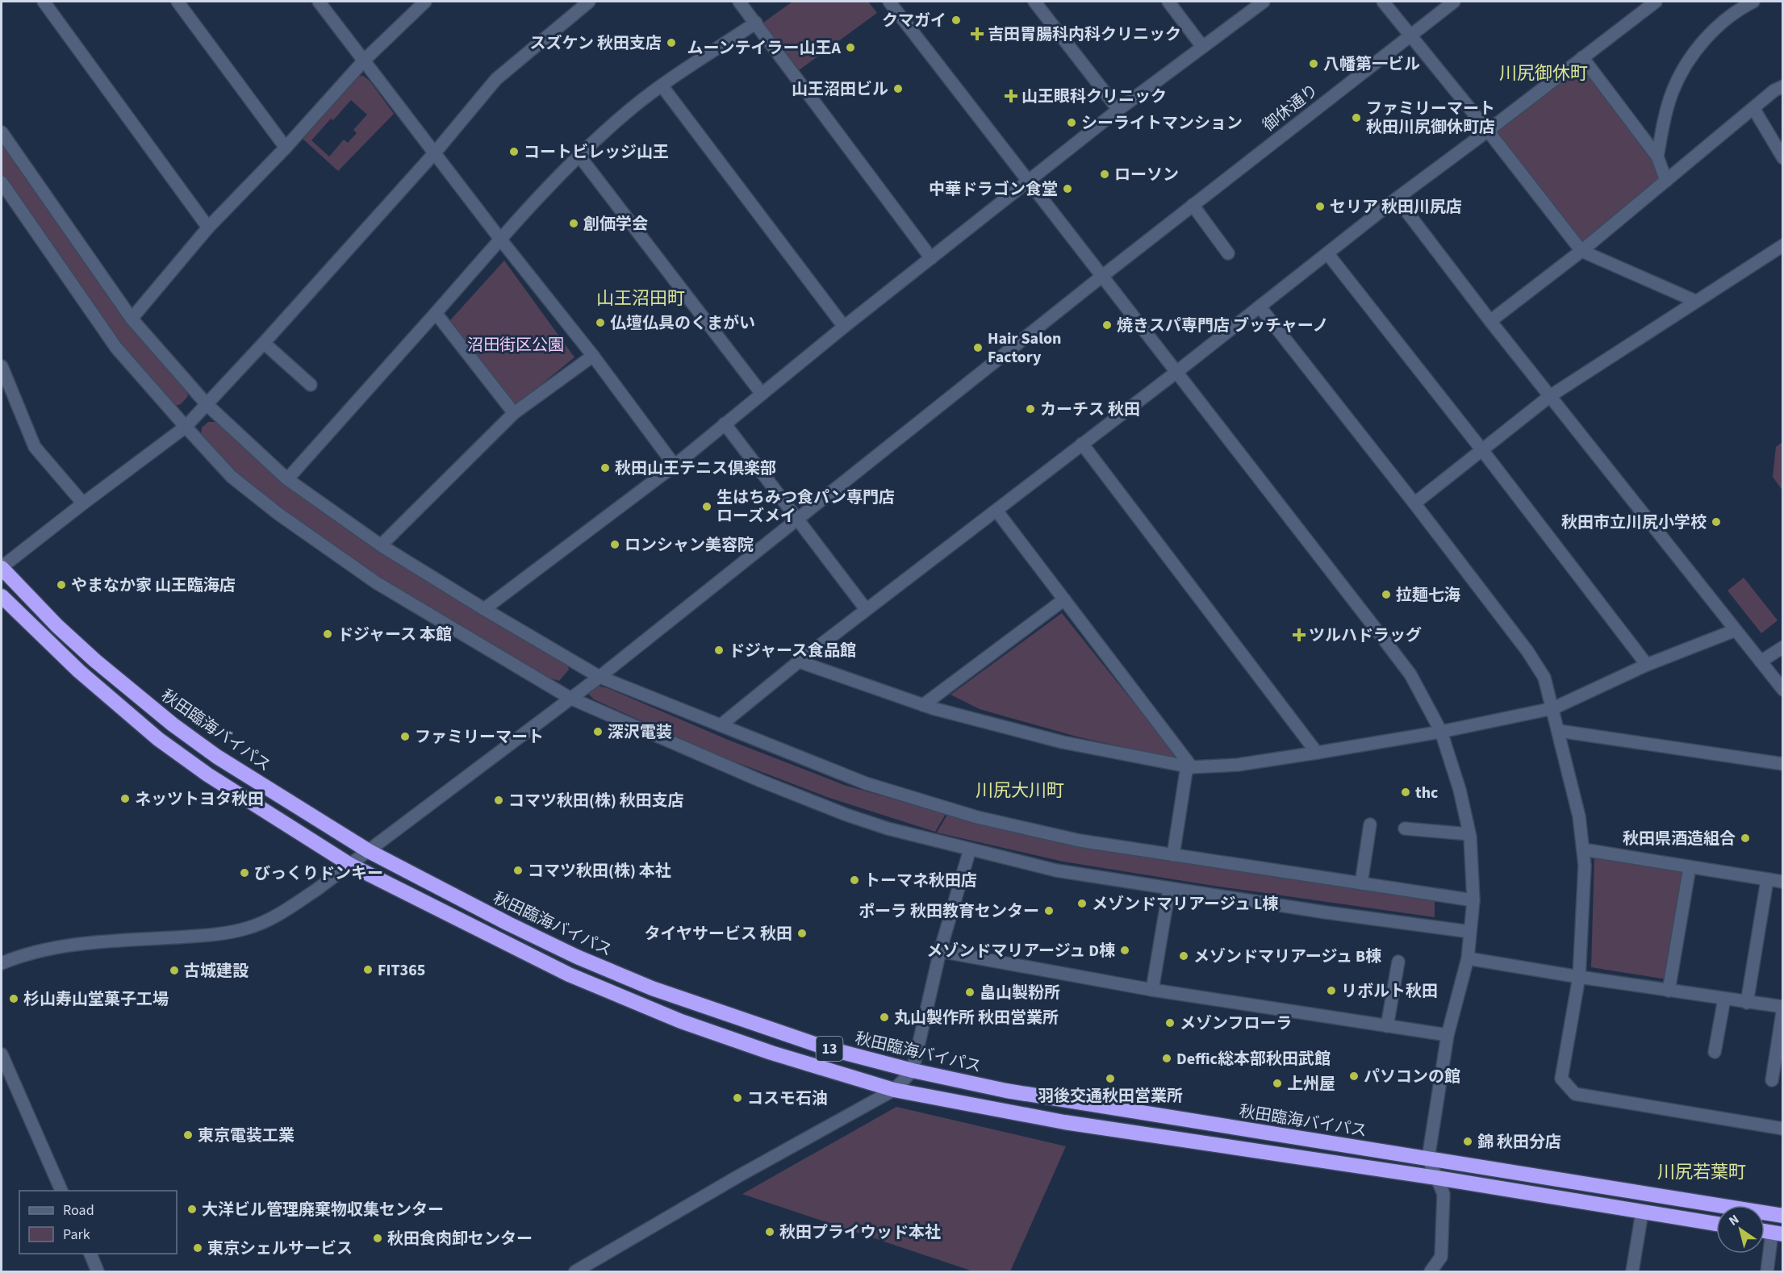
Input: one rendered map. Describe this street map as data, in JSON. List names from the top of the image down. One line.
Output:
{"streets":{"highway":["秋田臨海バイパス","13"],"street":["御休通り"]},"crossings":[["御休通り","秋田臨海バイパス"],["御休通り","13"]],"districts":["川尻御休町","山王沼田町","川尻大川町","川尻若葉町"],"parks":["沼田街区公園"],"places":{"other":["クマガイ","スズケン 秋田支店","ムーンテイラー山王A","八幡第一ビル","山王沼田ビル","ファミリーマート 秋田川尻御休町店","シーライトマンション","コートビレッジ山王","ローソン","中華ドラゴン食堂","セリア 秋田川尻店","創価学会","仏壇仏具のくまがい","焼きスパ専門店 ブッチャーノ","Hair Salon Factory","カーチス 秋田","秋田山王テニス倶楽部","生はちみつ食パン専門店 ローズメイ","秋田市立川尻小学校","ロンシャン美容院","やまなか家 山王臨海店","拉麺七海","ドジャース 本館","ドジャース食品館","深沢電装","ファミリーマート","thc","ネッツトヨタ秋田","コマツ秋田(株) 秋田支店","秋田県酒造組合","コマツ秋田(株) 本社","びっくりドンキー","トーマネ秋田店","メゾンドマリアージュ L棟","ポーラ 秋田教育センター","タイヤサービス 秋田","メゾンドマリアージュ D棟","メゾンドマリアージュ B棟","FIT365","古城建設","リボルト秋田","畠山製粉所","杉山寿山堂菓子工場","丸山製作所 秋田営業所","メゾンフローラ","Deffic総本部秋田武館","パソコンの館","羽後交通秋田営業所","上州屋","コスモ石油","東京電装工業","錦 秋田分店","大洋ビル管理廃棄物収集センター","秋田プライウッド本社","秋田食肉卸センター","東京シェルサービス"],"health":["吉田胃腸科内科クリニック","山王眼科クリニック","ツルハドラッグ"]},"legend":["Road","Park"],"north":"top left"}
